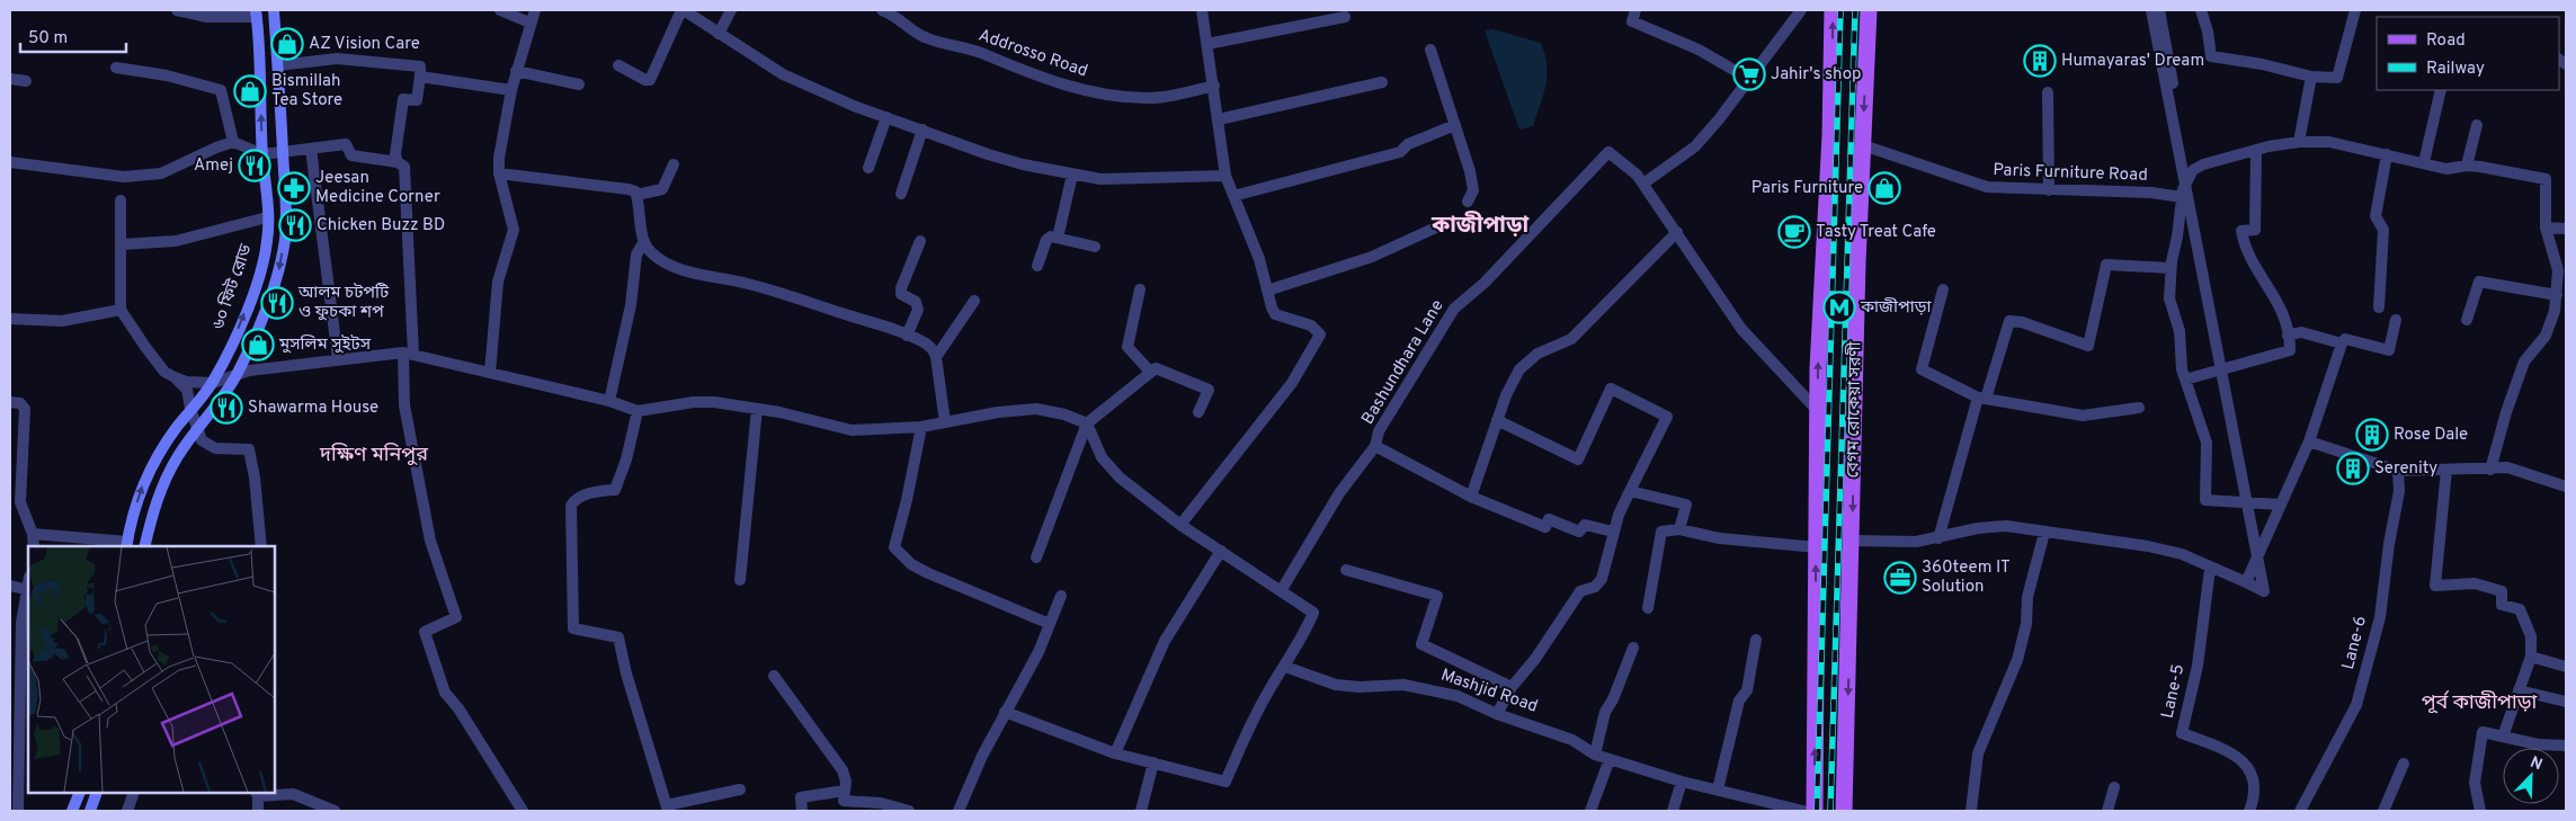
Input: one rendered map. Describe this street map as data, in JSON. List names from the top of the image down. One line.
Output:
{"streets":{"main road":["বেগম রোকেয়া সরণী"],"street":["Addrosso Road","Paris Furniture Road","৬০ ফিট রোড","Bashundhara Lane","Lane-6","Mashjid Road","Lane-5"]},"crossings":[["Paris Furniture Road","বেগম রোকেয়া সরণী"]],"districts":["কাজীপাড়া","দক্ষিণ মনিপুর","পূর্ব কাজীপাড়া"],"places":{"shop":["AZ Vision Care","Bismillah Tea Store","Paris Furniture","মুসলিম সুইটস"],"building":["Humayaras' Dream","Rose Dale","Serenity"],"supermarket":["Jahir's shop"],"restaurant":["Amej","Chicken Buzz BD","আলম চটপটি ও ফুচকা শপ","Shawarma House"],"pharmacy":["Jeesan Medicine Corner"],"cafe":["Tasty Treat Cafe"],"metro station":["কাজীপাড়া"],"office":["360teem IT Solution"]},"legend":["Road","Railway"],"scale_bar":"50 m","north":"top right"}
